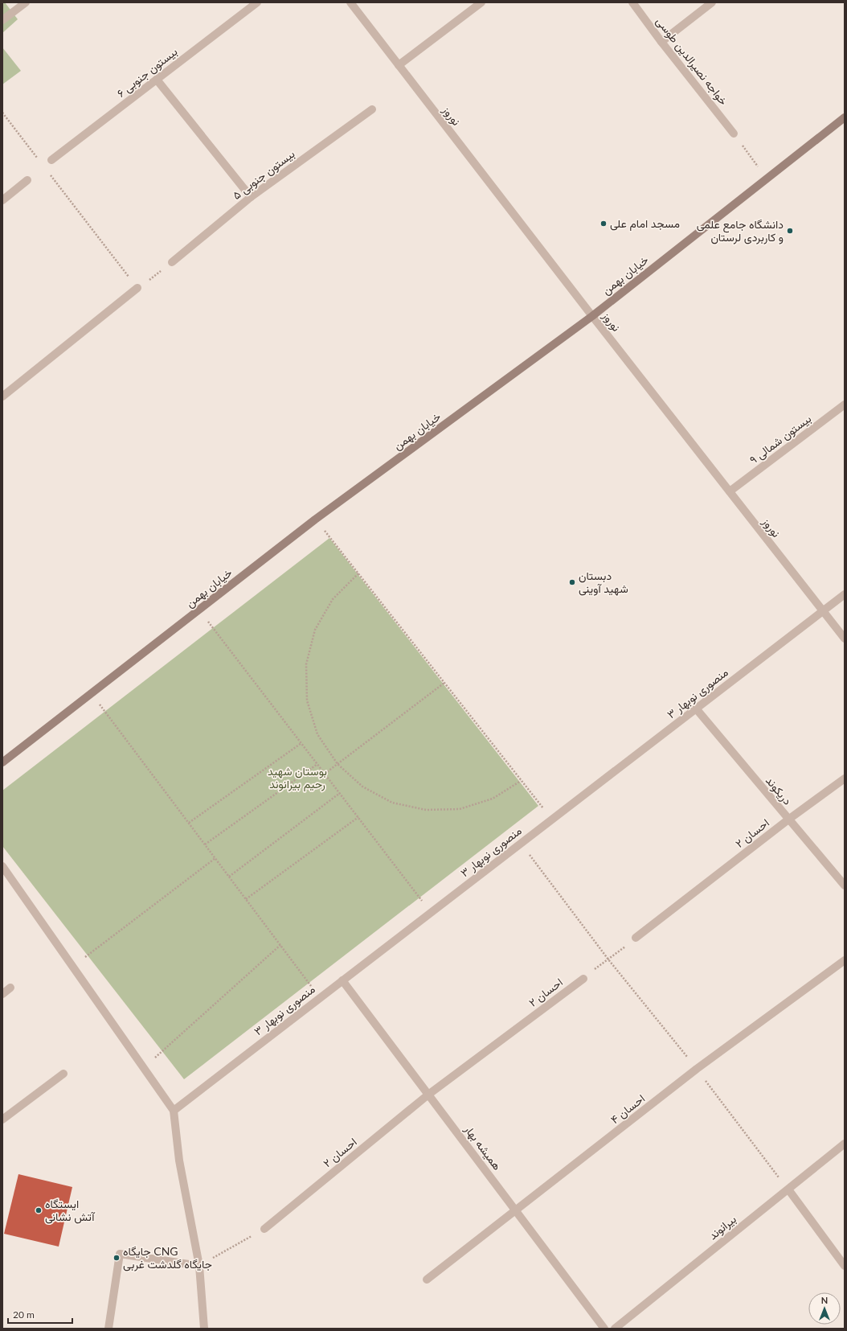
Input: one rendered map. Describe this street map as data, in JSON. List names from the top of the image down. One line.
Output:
{"streets":{"street":["خواجه نصیرالدین طوسی","بیستون جنوبی ۶","نوروز","بیستون جنوبی ۵","خیابان بهمن","بیستون شمالی ۹","منصوری نوبهار ۳","دریکوند","احسان ۲","احسان ۴","همیشه بهار","بیرانوند"]},"crossings":[["نوروز","خیابان بهمن"],["نوروز","بیستون شمالی ۹"],["نوروز","منصوری نوبهار ۳"],["منصوری نوبهار ۳","دریکوند"],["منصوری نوبهار ۳","همیشه بهار"],["دریکوند","احسان ۲"],["احسان ۲","همیشه بهار"],["احسان ۴","همیشه بهار"]],"parks":["بوستان شهید رحیم بیرانوند"],"places":["مسجد امام علی","دانشگاه جامع علمی و کاربردی لرستان","دبستان شهید آوینی","ایستگاه آتش نشانی","جایگاه CNG جایگاه گلدشت غربی"],"scale_bar":"20 m","north":"top"}
